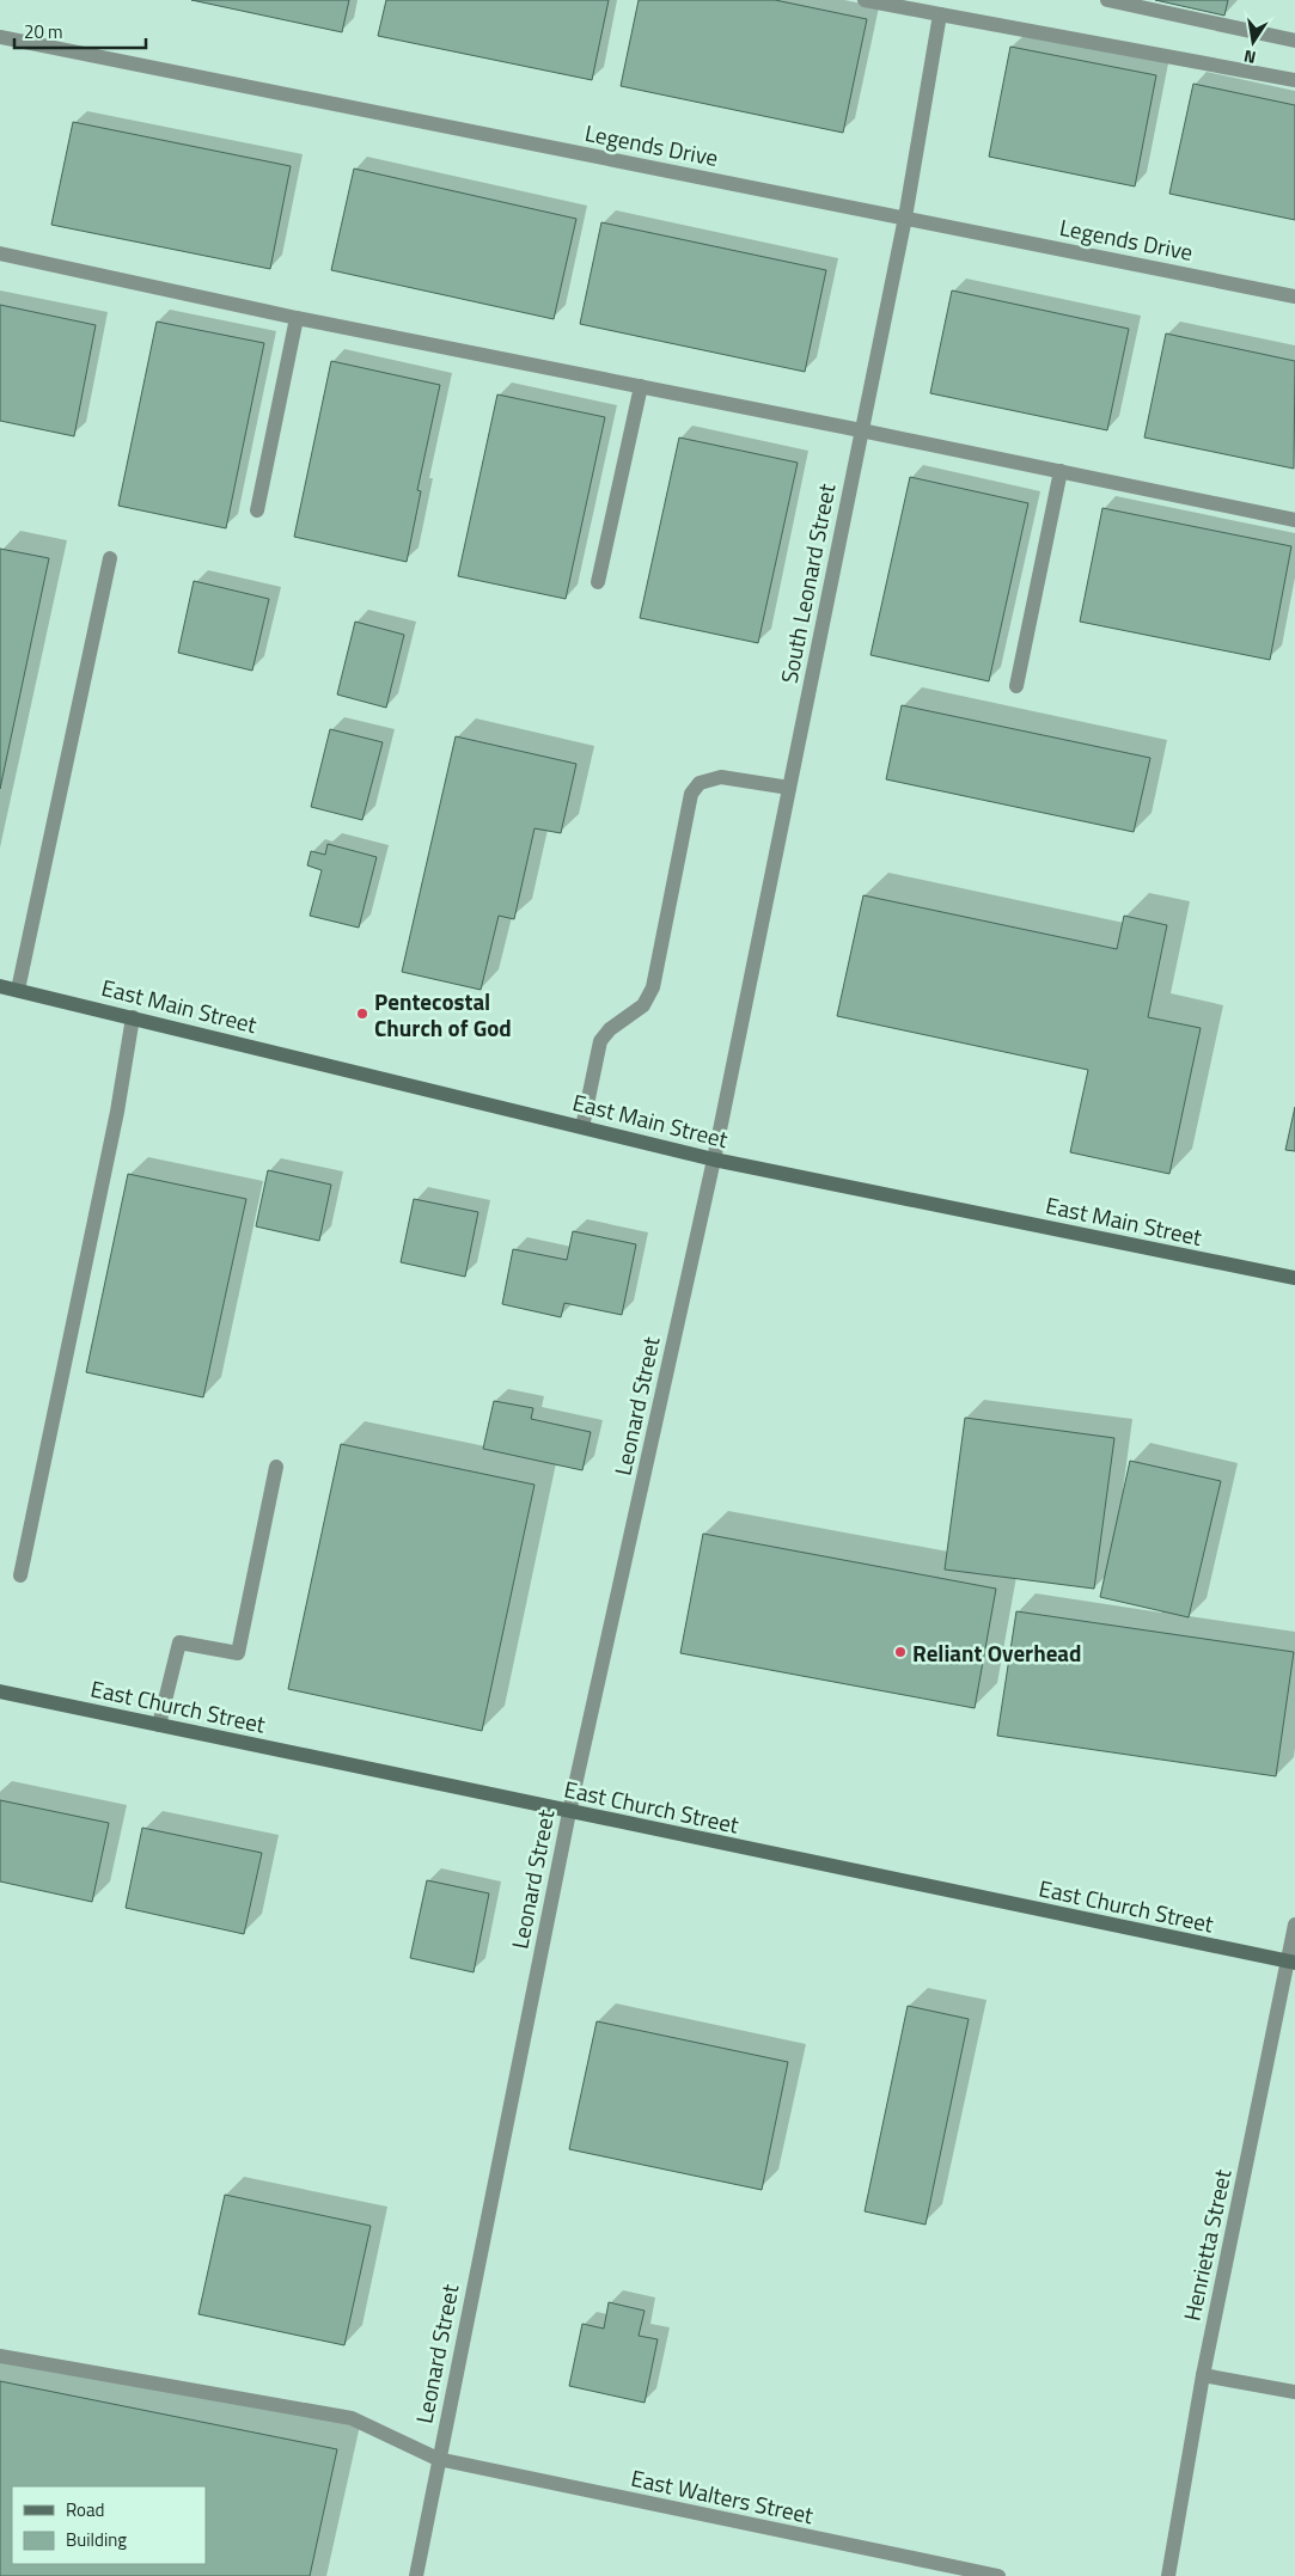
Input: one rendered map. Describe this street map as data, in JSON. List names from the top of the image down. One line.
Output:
{"streets":{"main road":["East Main Street","East Church Street"],"street":["Legends Drive","South Leonard Street","Leonard Street","Henrietta Street","East Walters Street"]},"crossings":[["Legends Drive","South Leonard Street"],["South Leonard Street","East Main Street"],["South Leonard Street","Leonard Street"],["East Main Street","Leonard Street"],["Leonard Street","East Church Street"],["Leonard Street","East Walters Street"],["East Church Street","Henrietta Street"]],"places":["Pentecostal Church of God","Reliant Overhead"],"legend":["Road","Building"],"scale_bar":"20 m","north":"bottom"}
